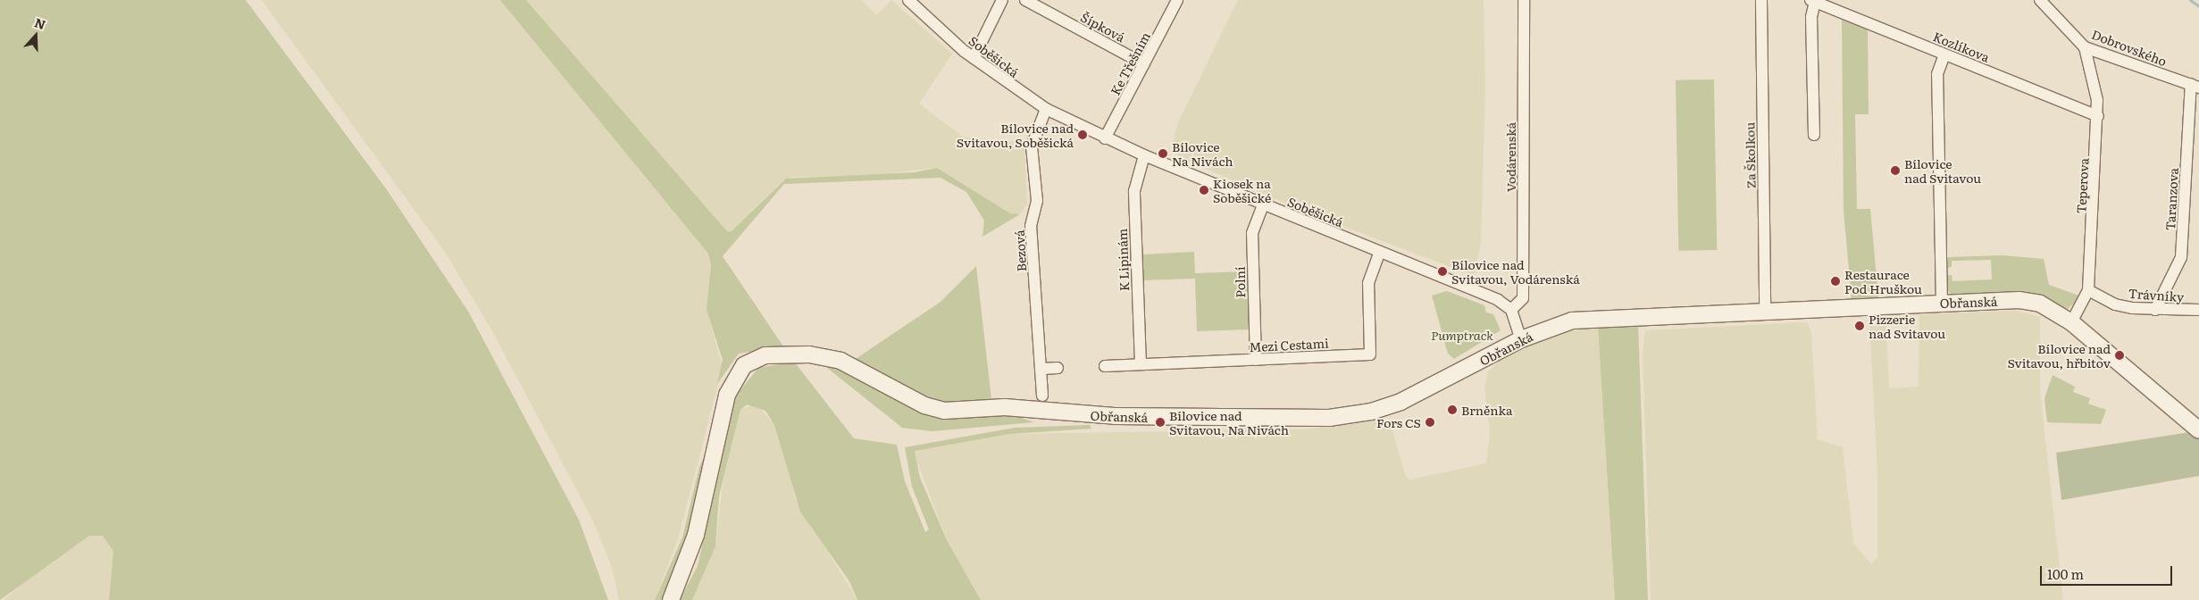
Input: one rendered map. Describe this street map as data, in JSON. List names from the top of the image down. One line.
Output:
{"streets":{"main road":["Obřanská"],"street":["Šípková","Kozlíkova","Dobrovského","Soběšická","Ke Třešním","Za Školkou","Vodárenská","Teperova","Taranzova","Bezová","K Lipinám","Polní","Trávníky","Mezi Cestami"]},"crossings":[["Šípková","Ke Třešním"],["Kozlíkova","Teperova"],["Dobrovského","Teperova"],["Dobrovského","Taranzova"],["Soběšická","Ke Třešním"],["Soběšická","Vodárenská"],["Soběšická","Bezová"],["Soběšická","K Lipinám"],["Soběšická","Polní"],["Soběšická","Mezi Cestami"],["Za Školkou","Obřanská"],["Teperova","Trávníky"],["Teperova","Obřanská"],["Taranzova","Trávníky"],["K Lipinám","Mezi Cestami"],["Polní","Mezi Cestami"]],"parks":["Pumptrack"],"places":["Bílovice nad Svitavou, Soběšická","Bílovice Na Nivách","Bílovice nad Svitavou","Kiosek na Soběšické","Bílovice nad Svitavou, Vodárenská","Restaurace Pod Hruškou","Pizzerie nad Svitavou","Bílovice nad Svitavou, hřbitov","Brněnka","Bílovice nad Svitavou, Na Nivách","Fors CS"],"scale_bar":"100 m","north":"top"}
